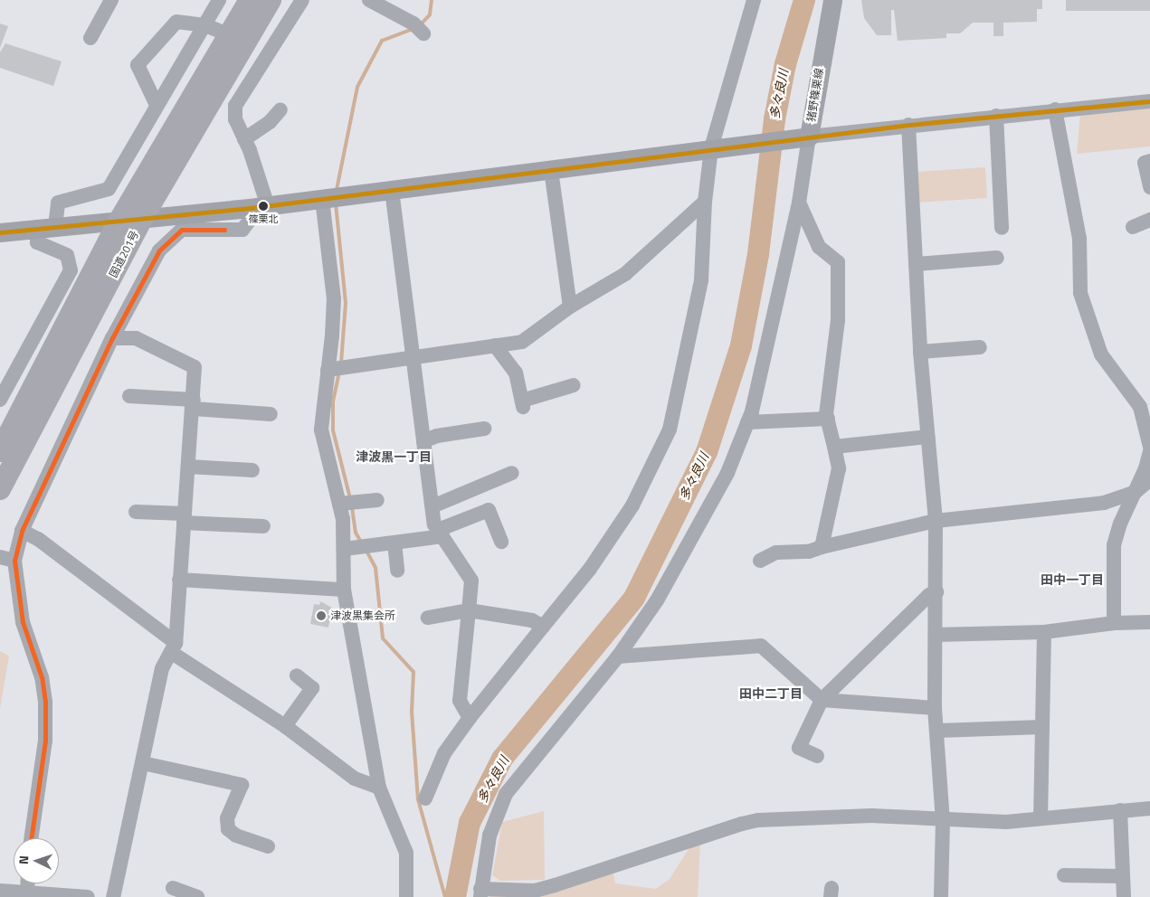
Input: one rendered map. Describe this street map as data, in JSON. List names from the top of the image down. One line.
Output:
{"streets":{"highway":["国道201号"],"main road":["猪野篠栗線"]},"districts":["津波黒一丁目","田中一丁目","田中二丁目"],"water":["多々良川"],"places":["篠栗北","津波黒集会所"],"north":"left"}
